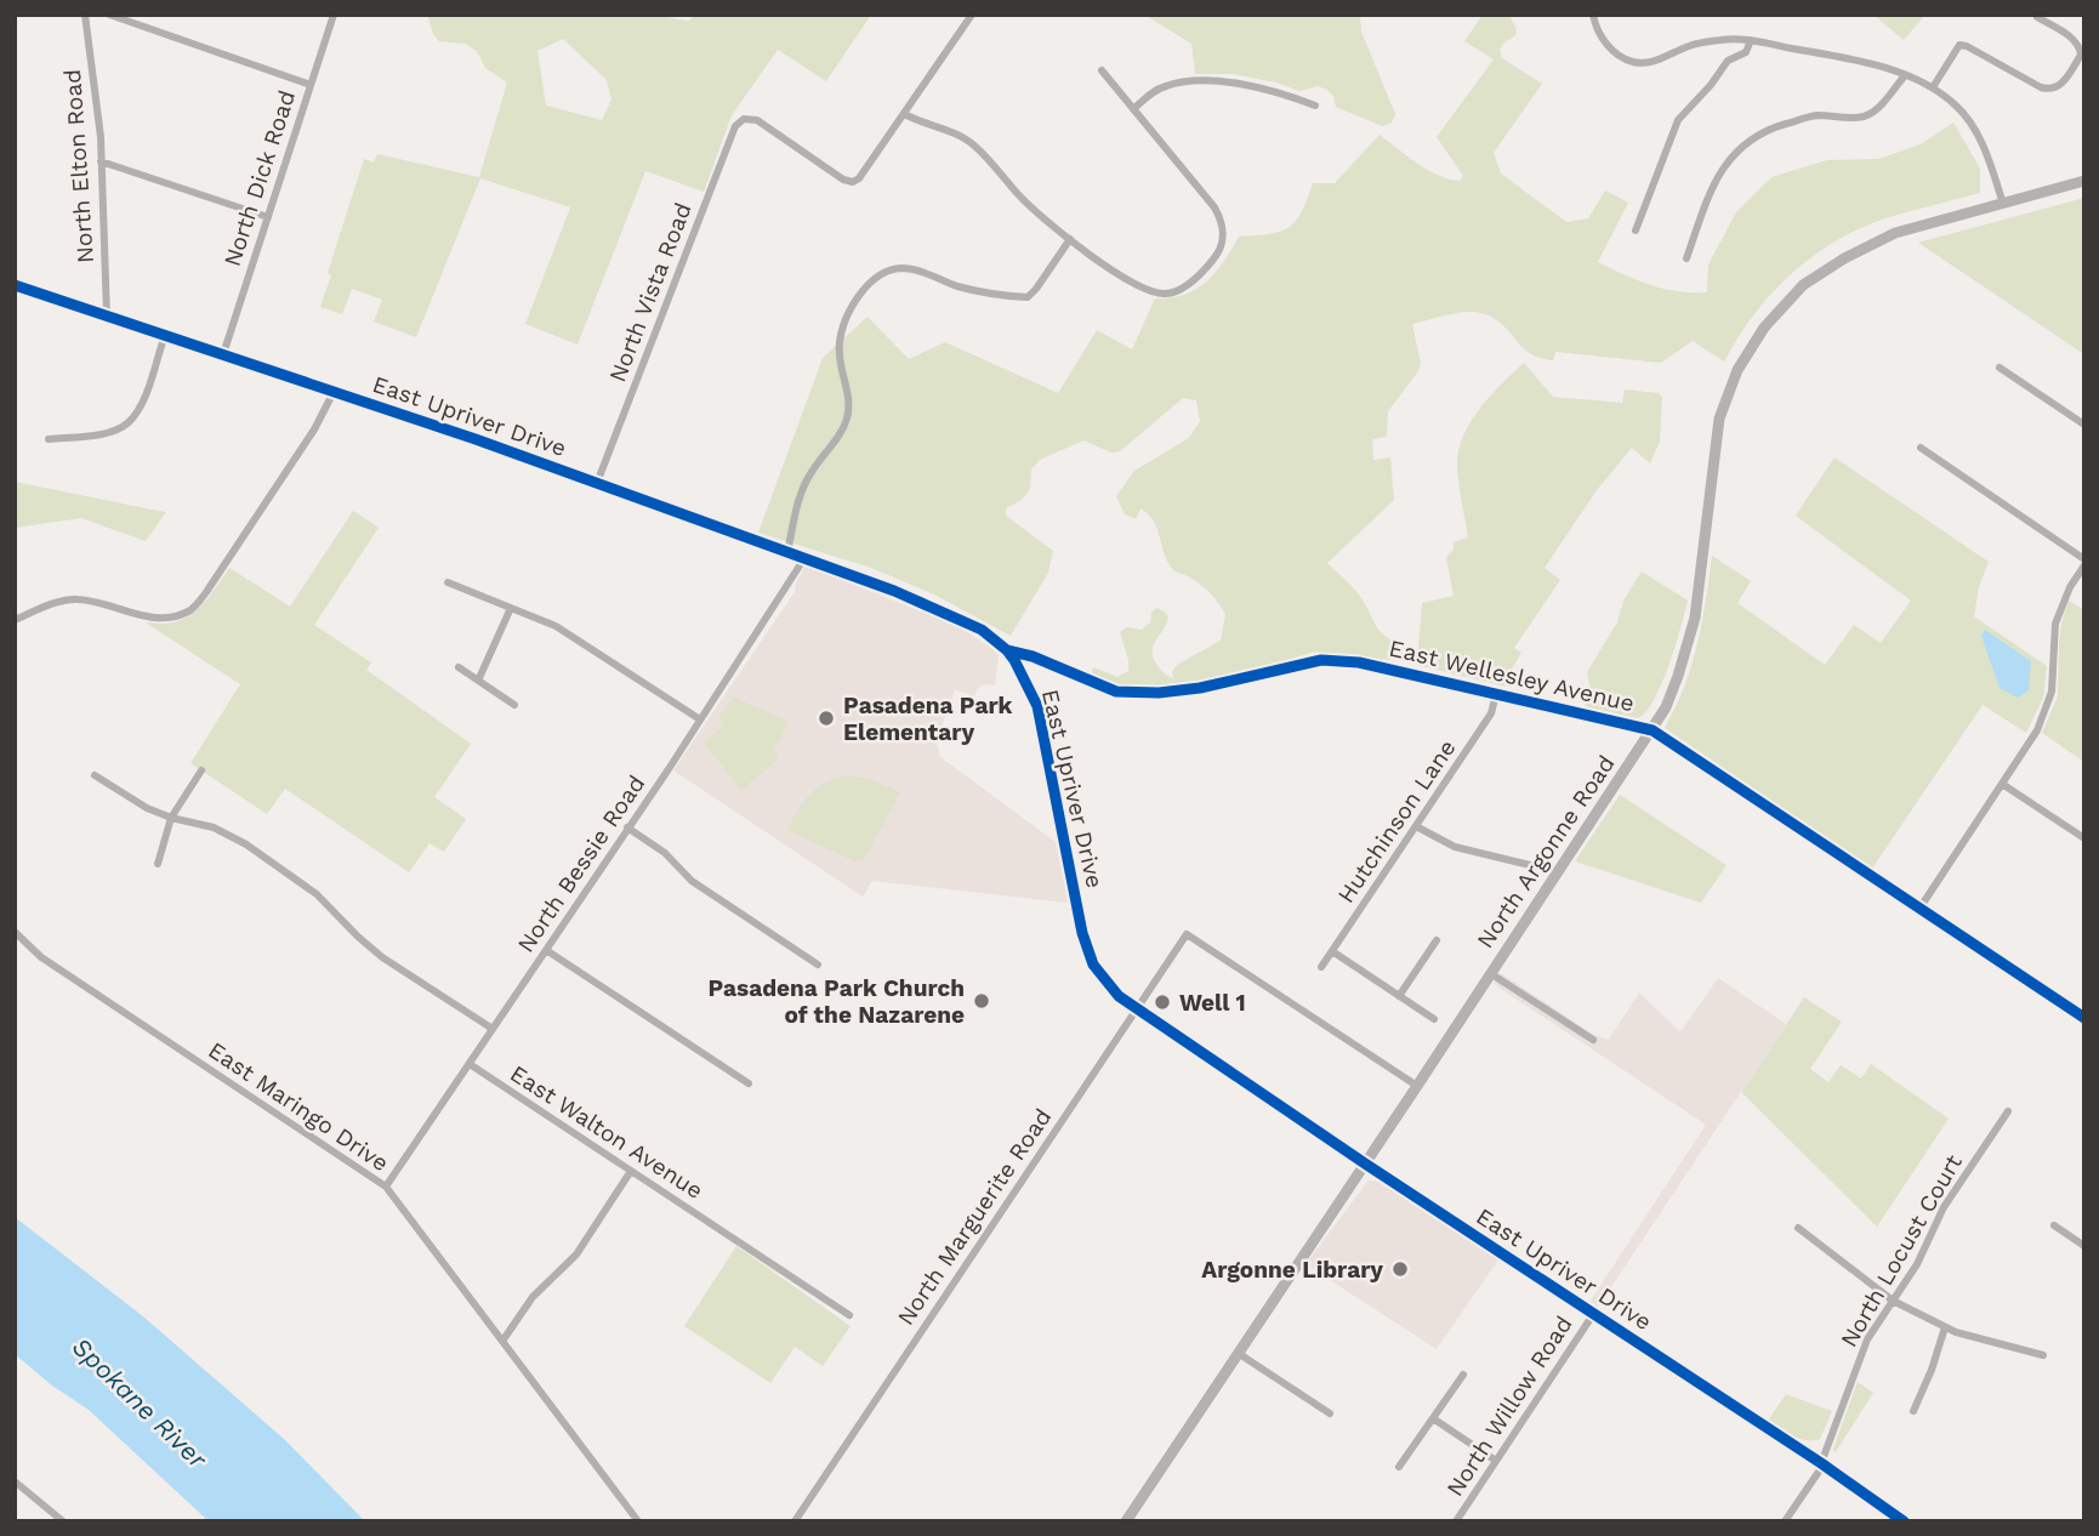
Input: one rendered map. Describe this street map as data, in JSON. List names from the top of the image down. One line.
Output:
{"streets":{"main road":["East Upriver Drive","North Argonne Road"],"street":["North Elton Road","North Dick Road","North Vista Road","East Wellesley Avenue","Hutchinson Lane","North Bessie Road","East Maringo Drive","East Walton Avenue","North Marguerite Road","North Locust Court","North Willow Road"]},"crossings":[["North Elton Road","East Upriver Drive"],["North Dick Road","East Upriver Drive"],["North Vista Road","East Upriver Drive"],["East Upriver Drive","East Wellesley Avenue"],["East Upriver Drive","North Argonne Road"],["East Upriver Drive","North Bessie Road"],["East Upriver Drive","North Marguerite Road"],["East Upriver Drive","North Locust Court"],["East Upriver Drive","North Willow Road"],["East Wellesley Avenue","Hutchinson Lane"],["East Wellesley Avenue","North Argonne Road"],["North Argonne Road","North Marguerite Road"],["North Bessie Road","East Maringo Drive"],["North Bessie Road","East Walton Avenue"]],"water":["Spokane River"],"places":["Pasadena Park Elementary","Pasadena Park Church of the Nazarene","Well 1","Argonne Library"]}
